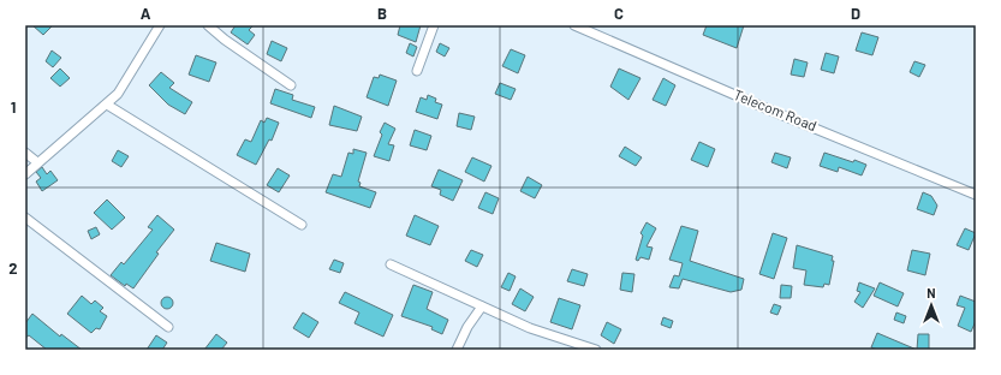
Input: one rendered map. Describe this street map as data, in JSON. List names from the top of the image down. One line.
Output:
{"streets":{"street":["Telecom Road"]},"north":"top","grid":{"columns":["A","B","C","D"],"rows":["1","2"]}}
